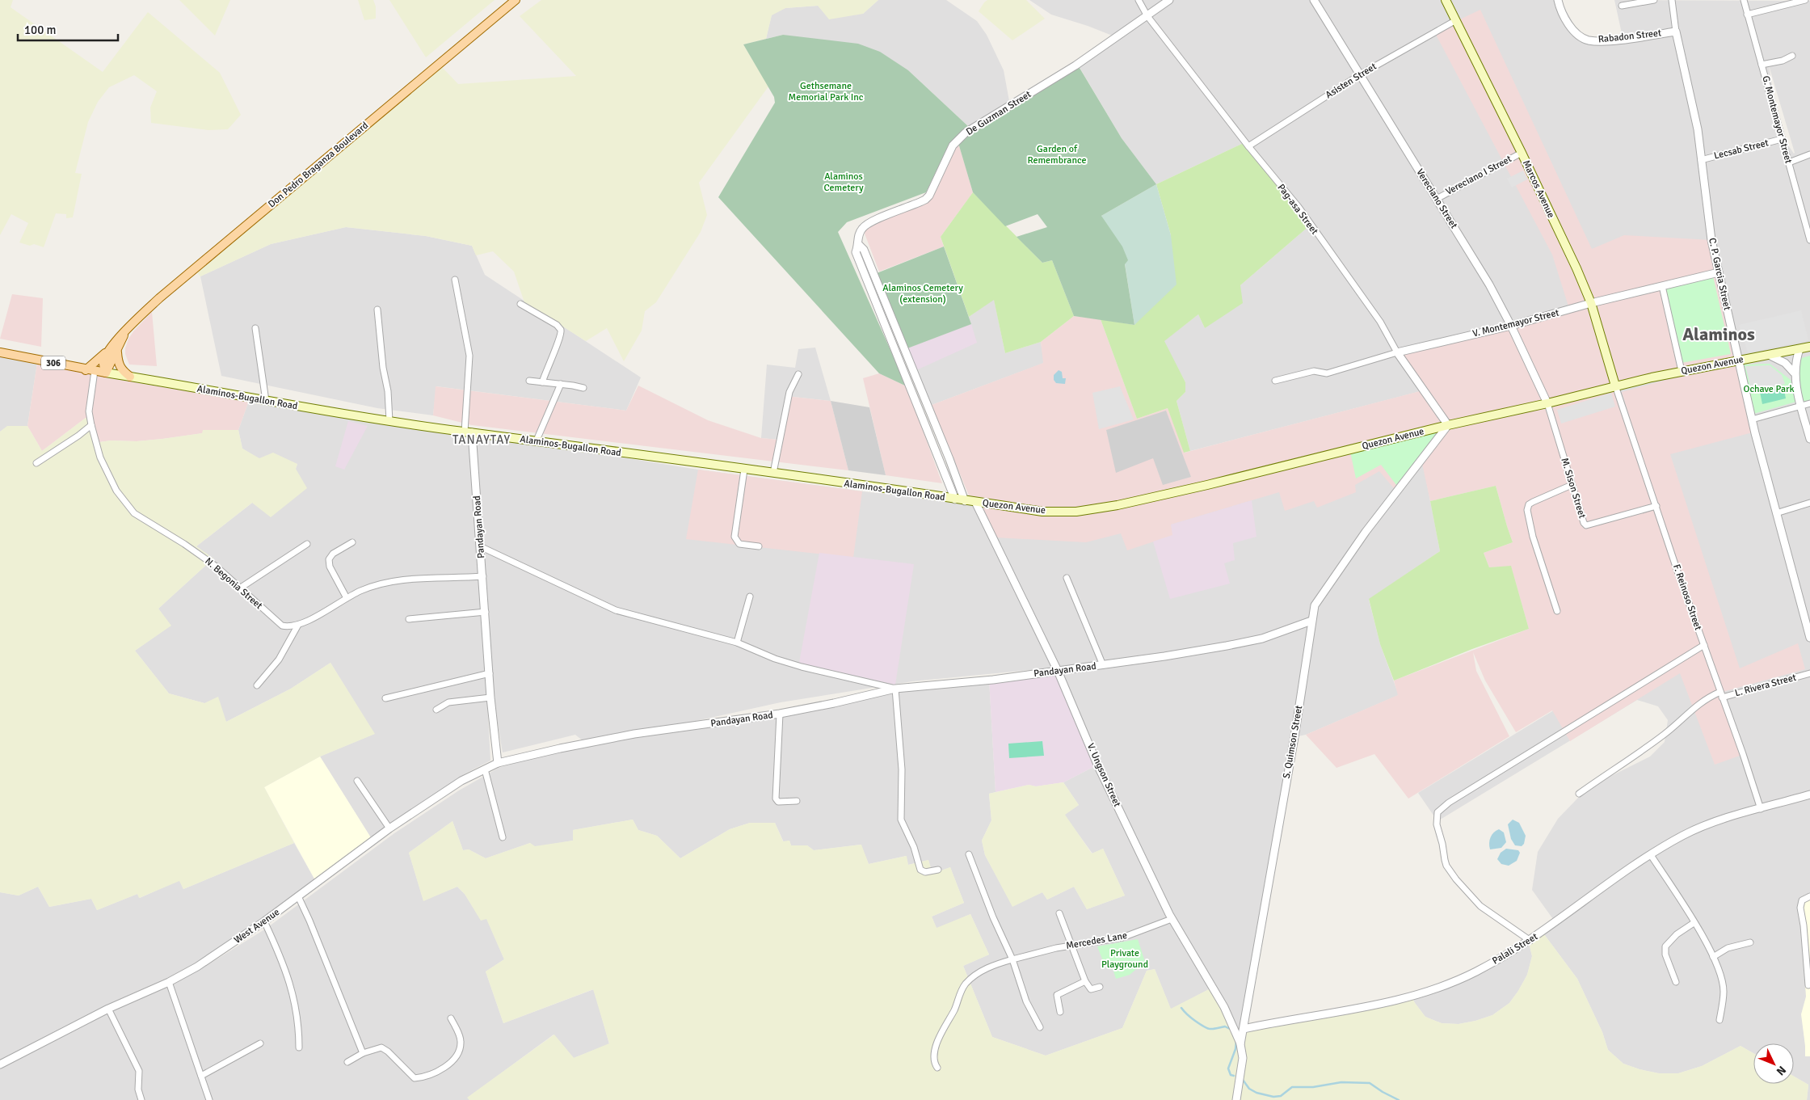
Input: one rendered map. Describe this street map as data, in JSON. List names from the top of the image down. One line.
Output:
{"streets":{"main road":["Don Pedro Braganza Boulevard","Marcos Avenue","306","Quezon Avenue","Alaminos-Bugallon Road"],"street":["Rabadon Street","Asisten Street","De Guzman Street","G. Montemayor Street","Lecsab Street","Vereciano I Street","Vereciano Street","Pag-asa Street","C. P. Garcia Street","V. Montemayor Street","M. Sison Street","Pandayan Road","N. Begonia Street","F. Reinoso Street","L. Rivera Street","S. Quimson Street","V. Ungson Street","West Avenue","Mercedes Lane","Palali Street"]},"crossings":[["Rabadon Street","C. P. Garcia Street"],["Asisten Street","Marcos Avenue"],["Asisten Street","Vereciano Street"],["Asisten Street","Pag-asa Street"],["De Guzman Street","Pag-asa Street"],["De Guzman Street","Alaminos-Bugallon Road"],["G. Montemayor Street","Lecsab Street"],["Lecsab Street","C. P. Garcia Street"],["Don Pedro Braganza Boulevard","Alaminos-Bugallon Road"],["Vereciano I Street","Marcos Avenue"],["Vereciano I Street","Vereciano Street"],["Marcos Avenue","V. Montemayor Street"],["Marcos Avenue","Quezon Avenue"],["Marcos Avenue","F. Reinoso Street"],["Vereciano Street","V. Montemayor Street"],["Vereciano Street","Quezon Avenue"],["Vereciano Street","M. Sison Street"],["Pag-asa Street","V. Montemayor Street"],["Pag-asa Street","Quezon Avenue"],["Pag-asa Street","S. Quimson Street"],["C. P. Garcia Street","V. Montemayor Street"],["C. P. Garcia Street","Quezon Avenue"],["Quezon Avenue","Alaminos-Bugallon Road"],["Quezon Avenue","M. Sison Street"],["Quezon Avenue","F. Reinoso Street"],["Quezon Avenue","S. Quimson Street"],["Quezon Avenue","V. Ungson Street"],["Alaminos-Bugallon Road","Pandayan Road"],["Alaminos-Bugallon Road","N. Begonia Street"],["Alaminos-Bugallon Road","V. Ungson Street"],["M. Sison Street","F. Reinoso Street"],["Pandayan Road","S. Quimson Street"],["Pandayan Road","V. Ungson Street"],["Pandayan Road","West Avenue"],["F. Reinoso Street","L. Rivera Street"],["F. Reinoso Street","Palali Street"],["S. Quimson Street","V. Ungson Street"],["S. Quimson Street","Palali Street"],["V. Ungson Street","Mercedes Lane"]],"districts":["Alaminos","TANAYTAY"],"parks":["Gethsemane Memorial Park Inc","Garden of Remembrance","Alaminos Cemetery","Alaminos Cemetery (extension)","Ochave Park","Private Playground"],"scale_bar":"100 m","north":"bottom right"}
